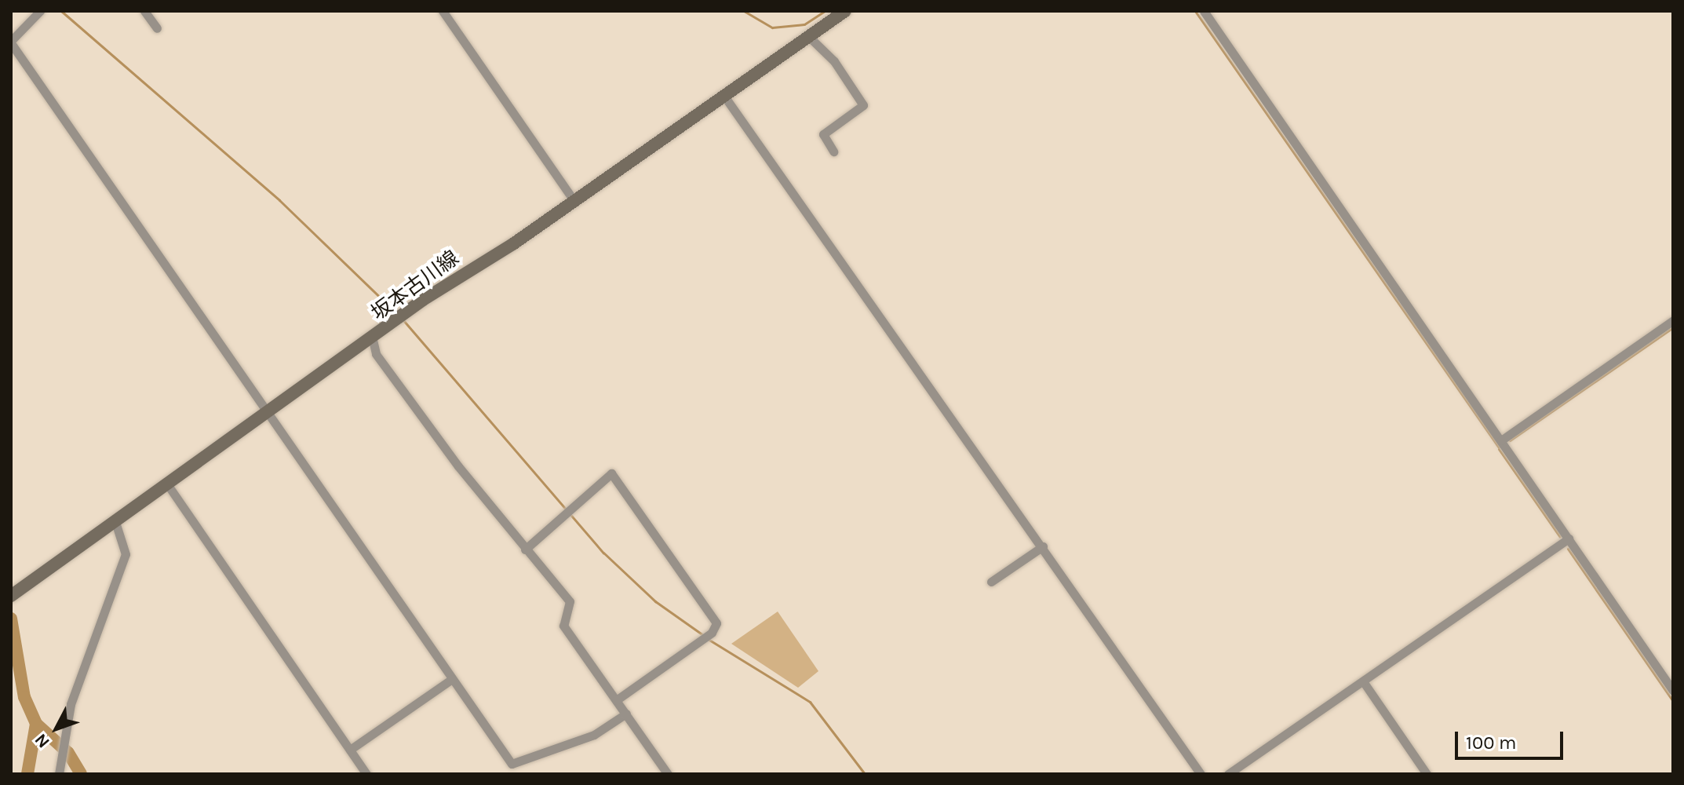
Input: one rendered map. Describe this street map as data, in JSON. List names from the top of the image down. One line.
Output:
{"streets":{"main road":["坂本古川線"]},"scale_bar":"100 m","north":"bottom left"}
